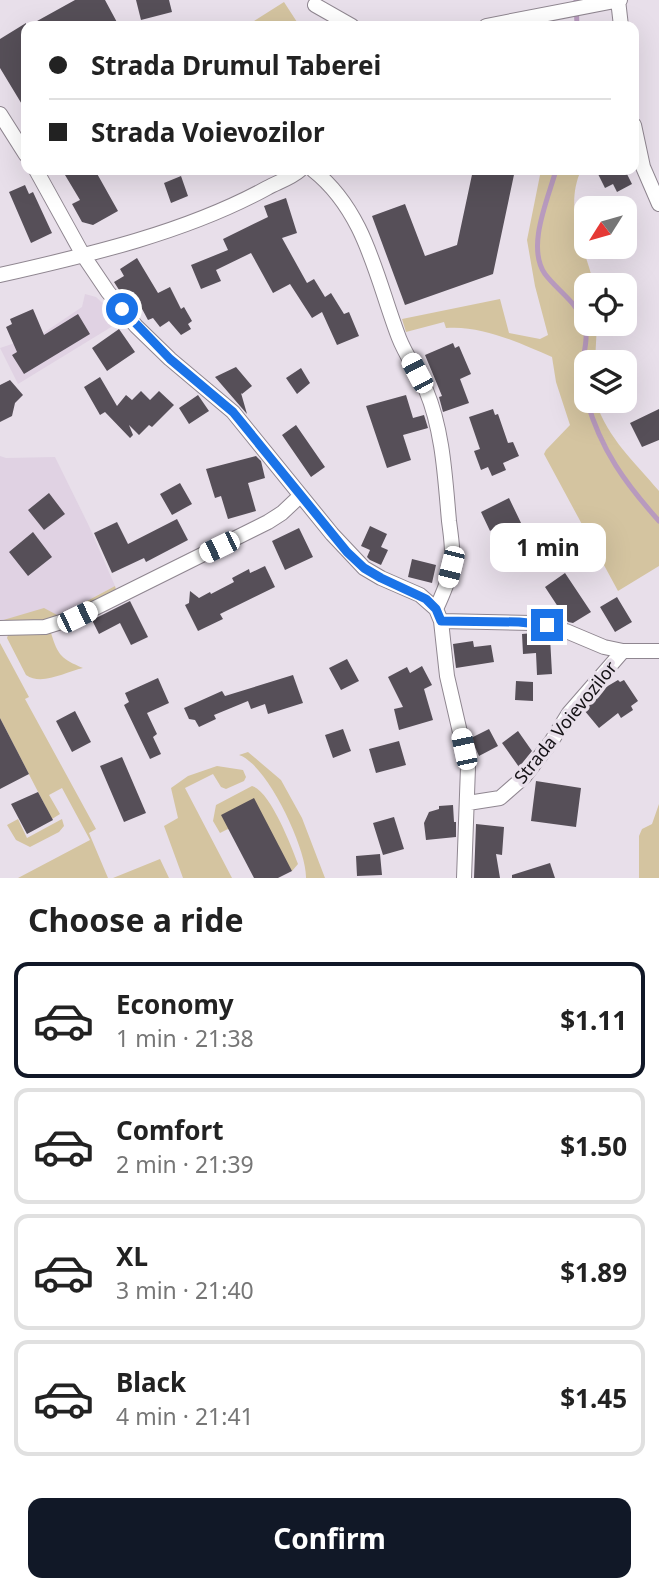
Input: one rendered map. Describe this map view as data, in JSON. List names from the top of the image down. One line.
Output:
{"streets":{"street":["Strada Voievozilor"]},"north":"bottom left","page":{"banner":["Strada Drumul Taberei","Strada Voievozilor"],"bubble":"1 min","heading":"Choose a ride","list":[{"name":"Economy","note":"1 min · 21:38","value":"$1.11"},{"name":"Comfort","note":"2 min · 21:39","value":"$1.50"},{"name":"XL","note":"3 min · 21:40","value":"$1.89"},{"name":"Black","note":"4 min · 21:41","value":"$1.45"}],"buttons":"Confirm"}}
